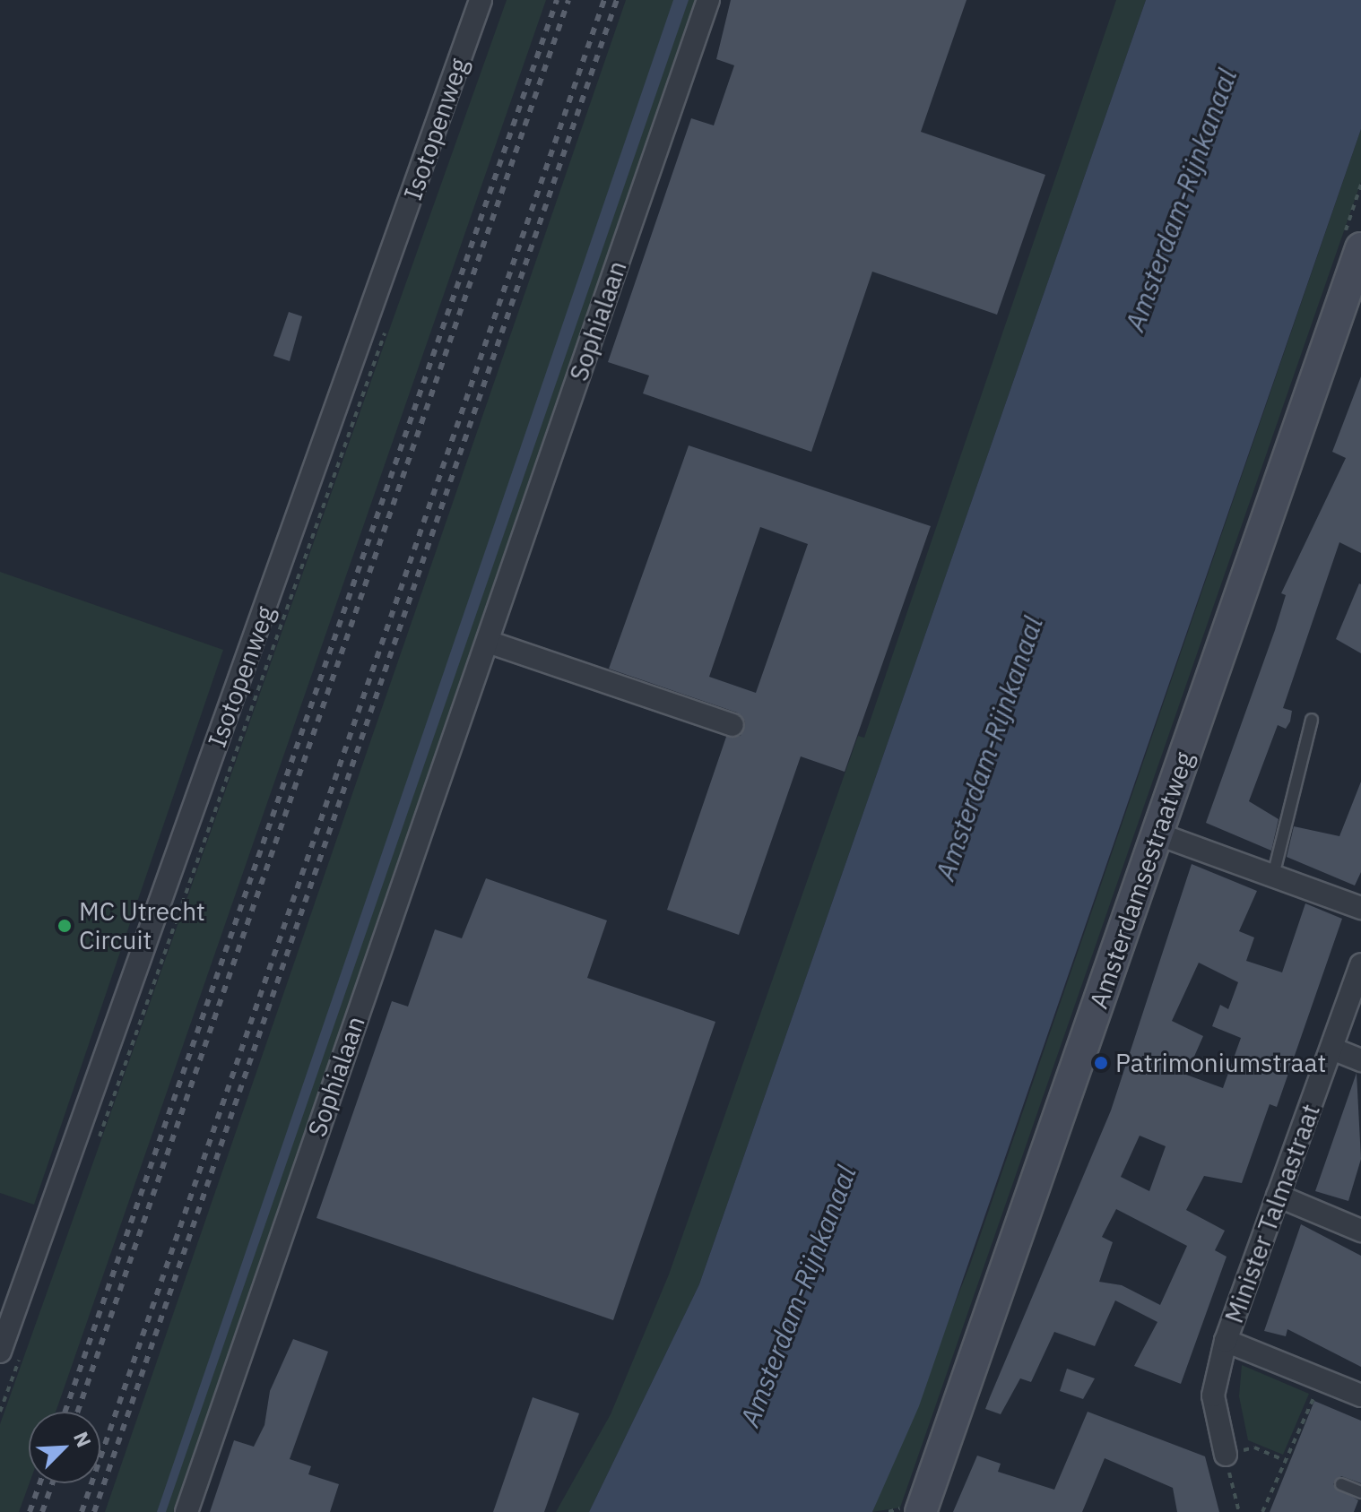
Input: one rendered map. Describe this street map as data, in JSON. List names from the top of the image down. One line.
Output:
{"streets":{"main road":["Amsterdamsestraatweg"],"street":["Isotopenweg","Sophialaan","Minister Talmastraat"]},"water":["Amsterdam-Rijnkanaal"],"places":["MC Utrecht Circuit","Patrimoniumstraat"],"north":"top right"}
